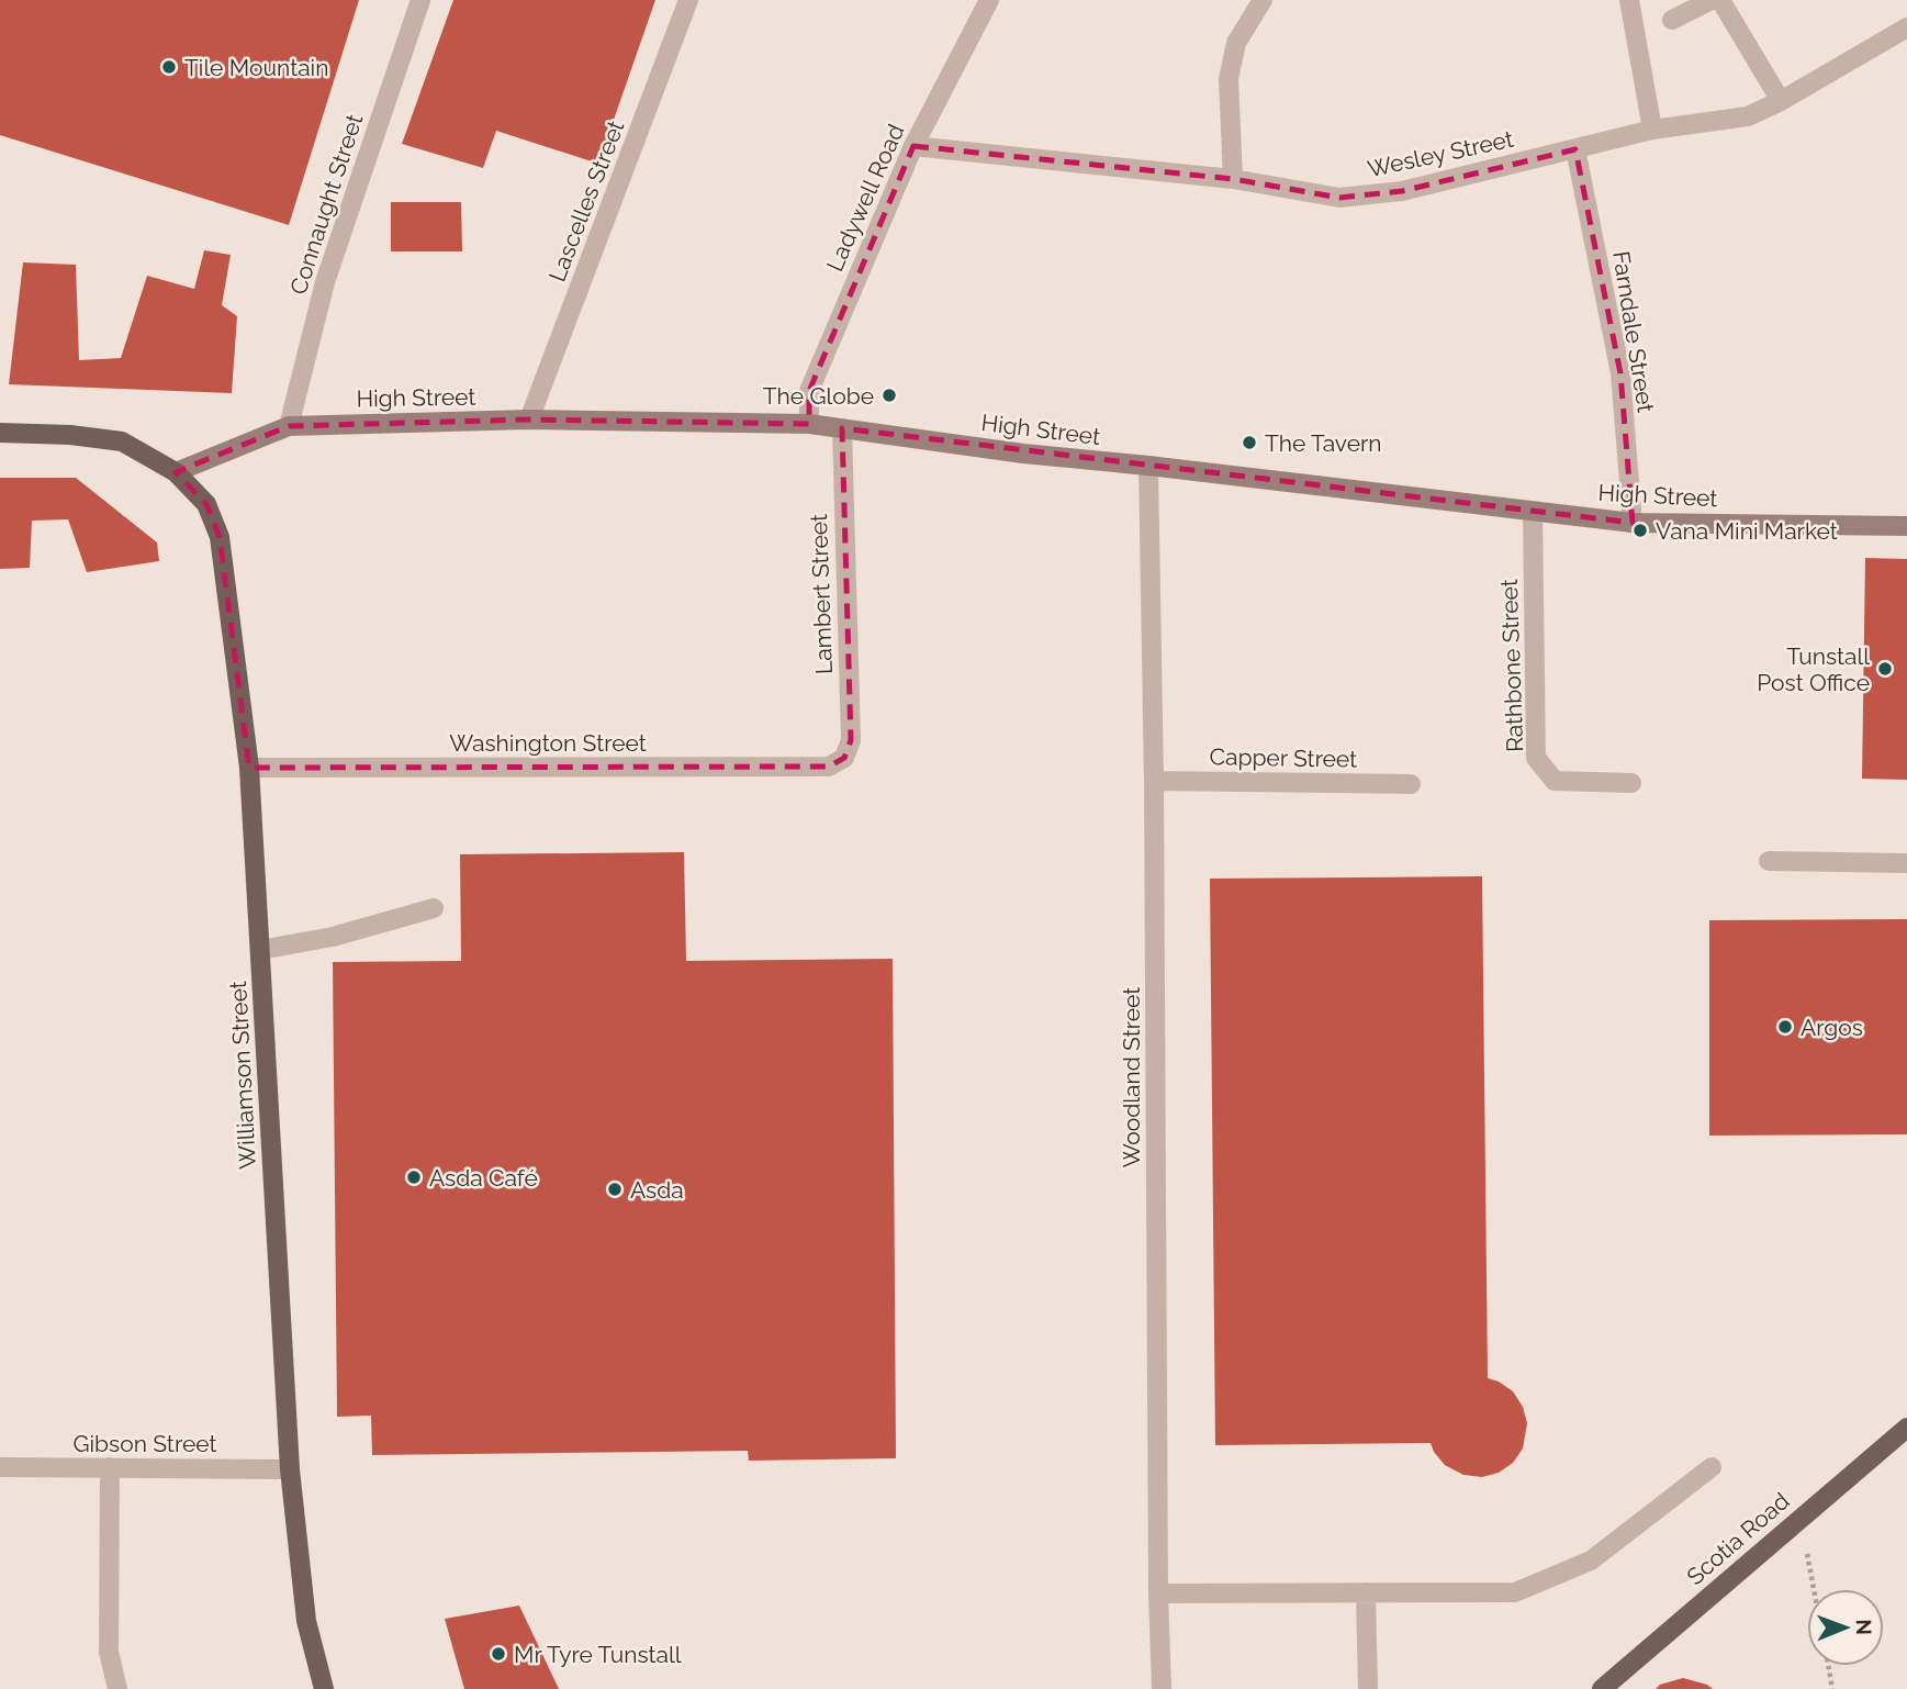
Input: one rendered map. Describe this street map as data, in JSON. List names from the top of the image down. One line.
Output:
{"streets":{"main road":["Williamson Street","Scotia Road"],"street":["Wesley Street","Ladywell Road","Lascelles Street","Connaught Street","Farndale Street","High Street","Lambert Street","Rathbone Street","Washington Street","Capper Street","Woodland Street","Gibson Street"]},"crossings":[["Wesley Street","Ladywell Road"],["Wesley Street","Farndale Street"],["Ladywell Road","High Street"],["Lascelles Street","High Street"],["Connaught Street","High Street"],["Farndale Street","High Street"],["High Street","Lambert Street"],["High Street","Rathbone Street"],["High Street","Williamson Street"],["High Street","Woodland Street"],["Lambert Street","Washington Street"],["Washington Street","Williamson Street"],["Capper Street","Woodland Street"],["Williamson Street","Gibson Street"]],"places":["Tile Mountain","The Globe","The Tavern","Vana Mini Market","Tunstall Post Office","Argos","Asda Café","Asda","Mr Tyre Tunstall"],"north":"right"}
